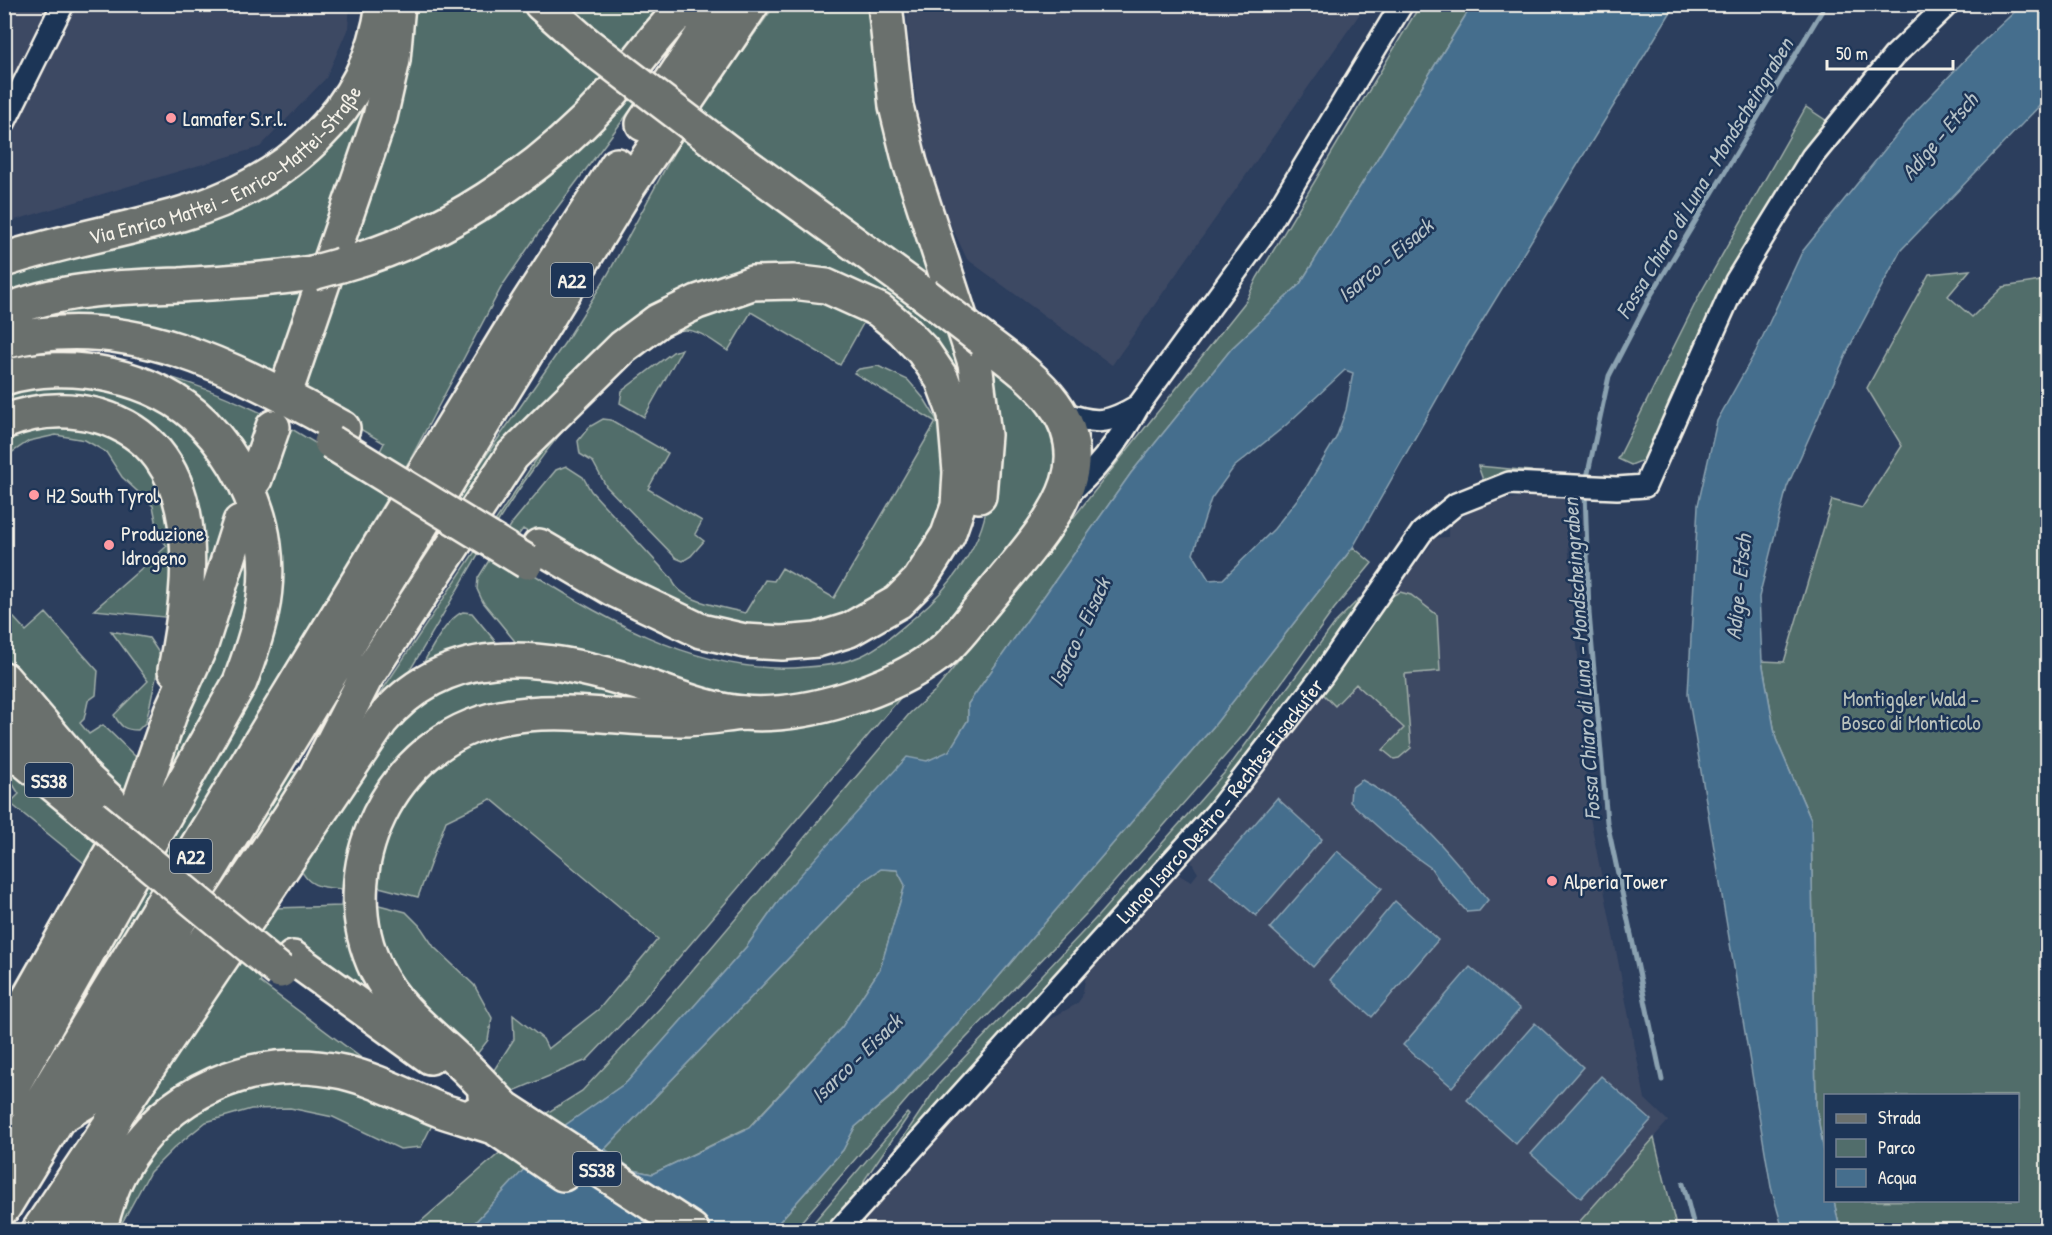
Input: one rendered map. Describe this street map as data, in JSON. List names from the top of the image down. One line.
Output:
{"streets":{"main road":["Via Enrico Mattei - Enrico-Mattei-Straße","A22","SS38"],"street":["Lungo Isarco Destro - Rechtes Eisackufer"]},"water":["Adige - Etsch","Fossa Chiaro di Luna - Mondscheingraben","Isarco - Eisack"],"parks":["Montiggler Wald - Bosco di Monticolo"],"places":["Lamafer S.r.l.","H2 South Tyrol","Produzione Idrogeno","Alperia Tower"],"legend":["Strada","Parco","Acqua"],"scale_bar":"50 m"}
